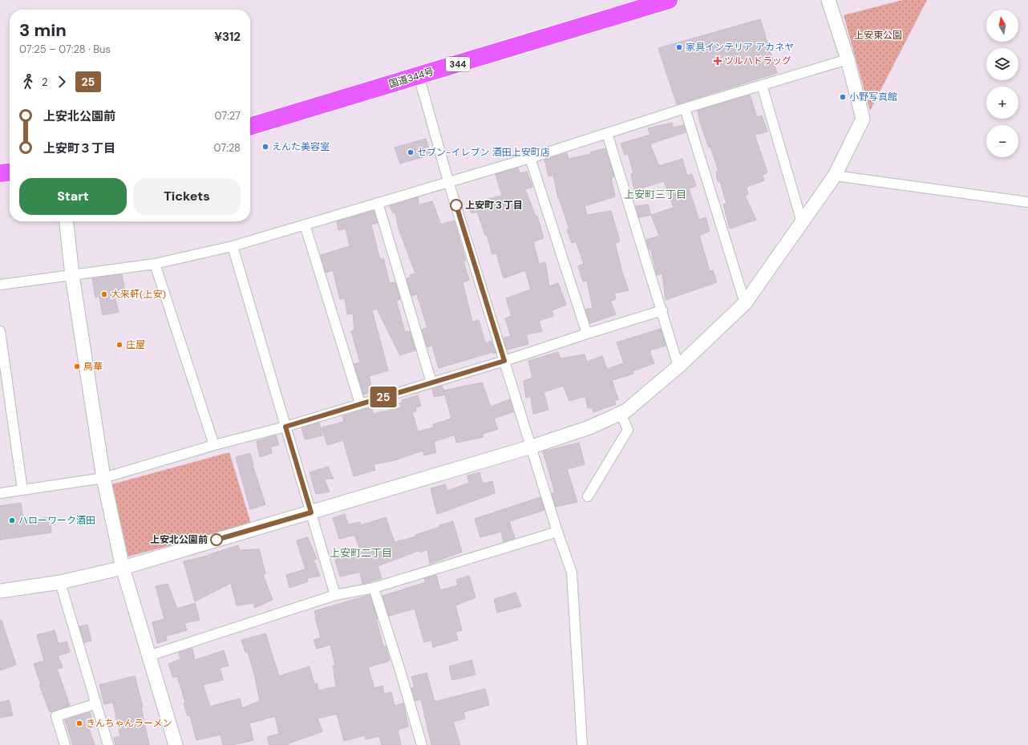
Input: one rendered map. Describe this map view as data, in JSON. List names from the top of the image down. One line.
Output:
{"streets":{"highway":["344","国道344号"]},"districts":["上安町三丁目","上安町二丁目"],"parks":["上安東公園"],"places":{"other":["家具インテリア アカネヤ","小野写真館","えんた美容室","セブン-イレブン 酒田上安町店","上安町３丁目","大来軒(上安)","庄屋","鳥華","ハローワーク酒田","上安北公園前","きんちゃんラーメン"],"health":["ツルハドラッグ"]},"lines":["bus line 25"],"north":"top","page":{"on_map":"25","map_buttons":["+","−"],"heading":["3 min","07:25 – 07:28 · Bus","¥312"],"legs":["2","25"],"list":[{"name":"上安北公園前","value":"07:27"},{"name":"上安町３丁目","value":"07:28"}],"buttons":["Start","Tickets"]}}
